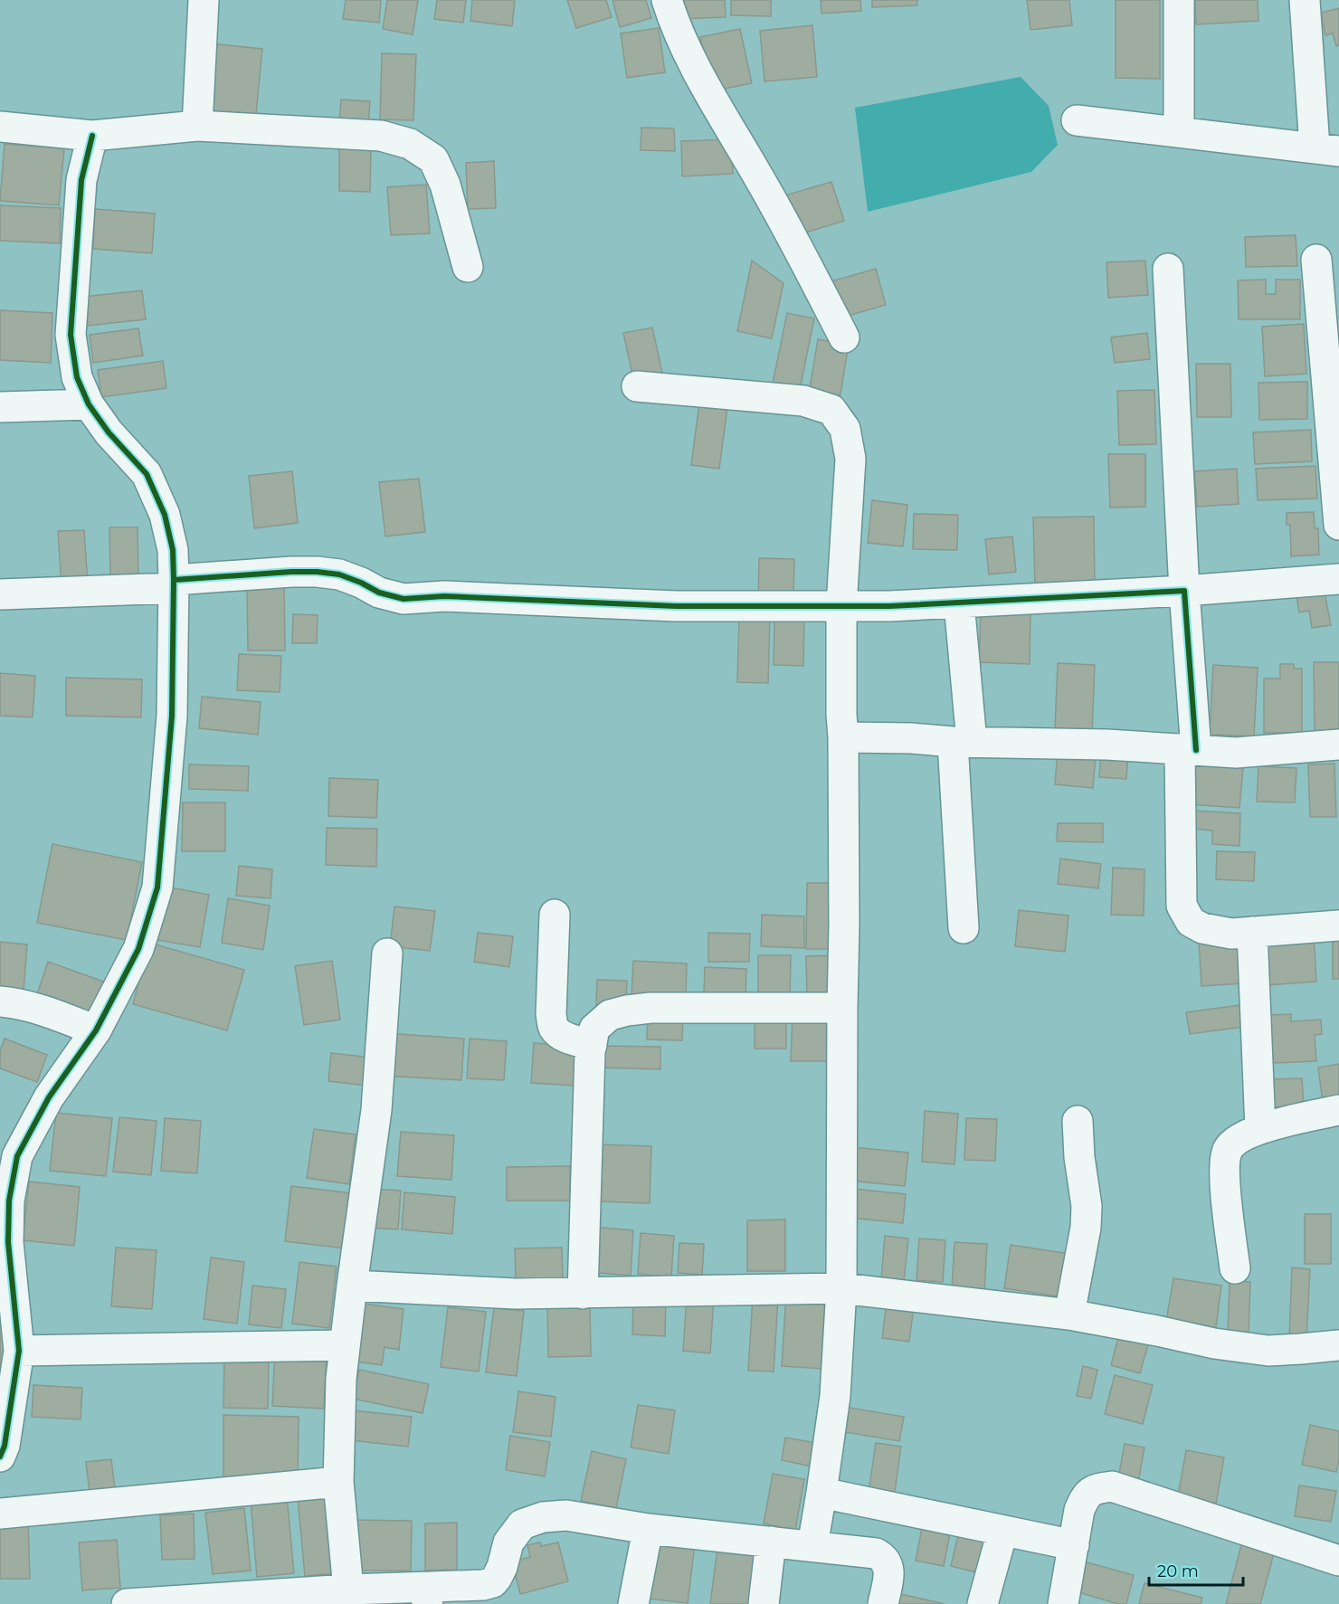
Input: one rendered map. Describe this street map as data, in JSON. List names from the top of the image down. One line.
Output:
{"scale_bar":"20 m"}
